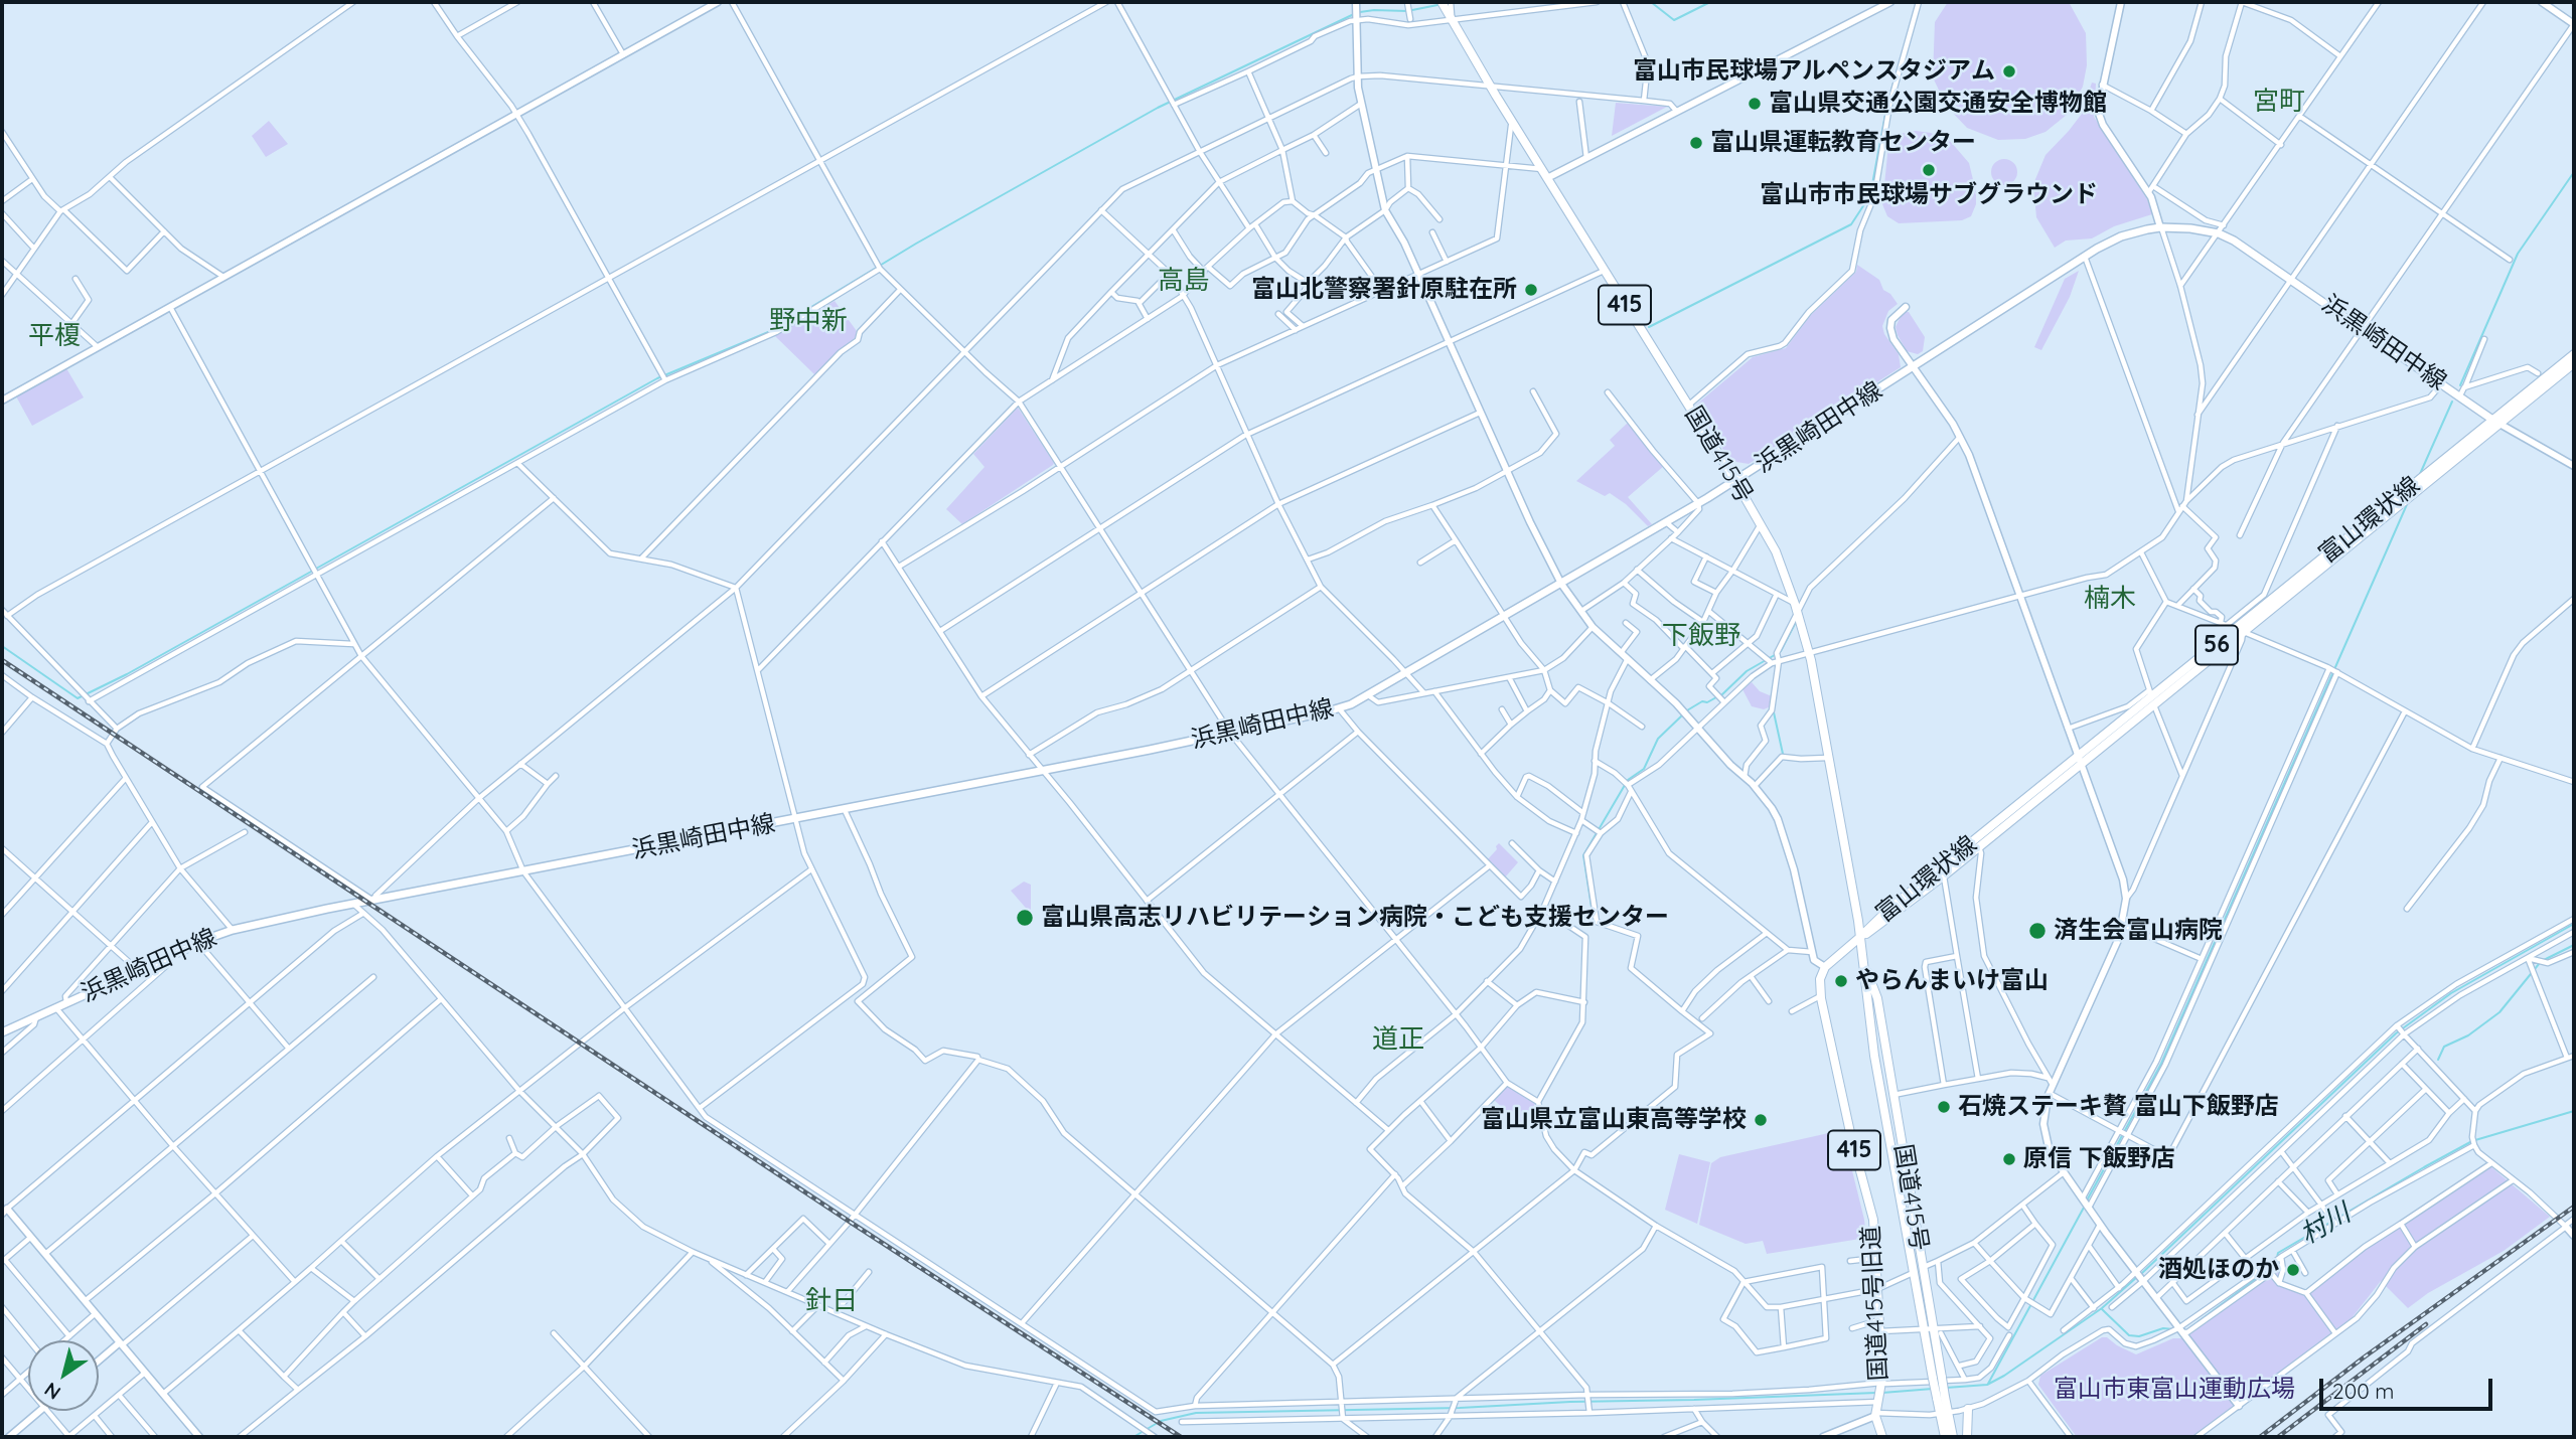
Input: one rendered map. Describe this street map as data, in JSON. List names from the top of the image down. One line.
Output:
{"streets":{"main road":["415","浜黒崎田中線","国道415号","富山環状線","56","国道415号旧道"]},"crossings":[["浜黒崎田中線","国道415号"],["浜黒崎田中線","富山環状線"],["国道415号","富山環状線"]],"districts":["宮町","高島","野中新","平榎","楠木","下飯野","道正","針日"],"water":["村川"],"parks":["富山市東富山運動広場"],"places":["富山市民球場アルペンスタジアム","富山県交通公園交通安全博物館","富山県運転教育センター","富山市市民球場サブグラウンド","富山北警察署針原駐在所","富山県高志リハビリテーション病院・こども支援センター","済生会富山病院","やらんまいけ富山","石焼ステーキ贅 富山下飯野店","富山県立富山東高等学校","原信 下飯野店","酒処ほのか"],"scale_bar":"200 m","north":"bottom left"}
